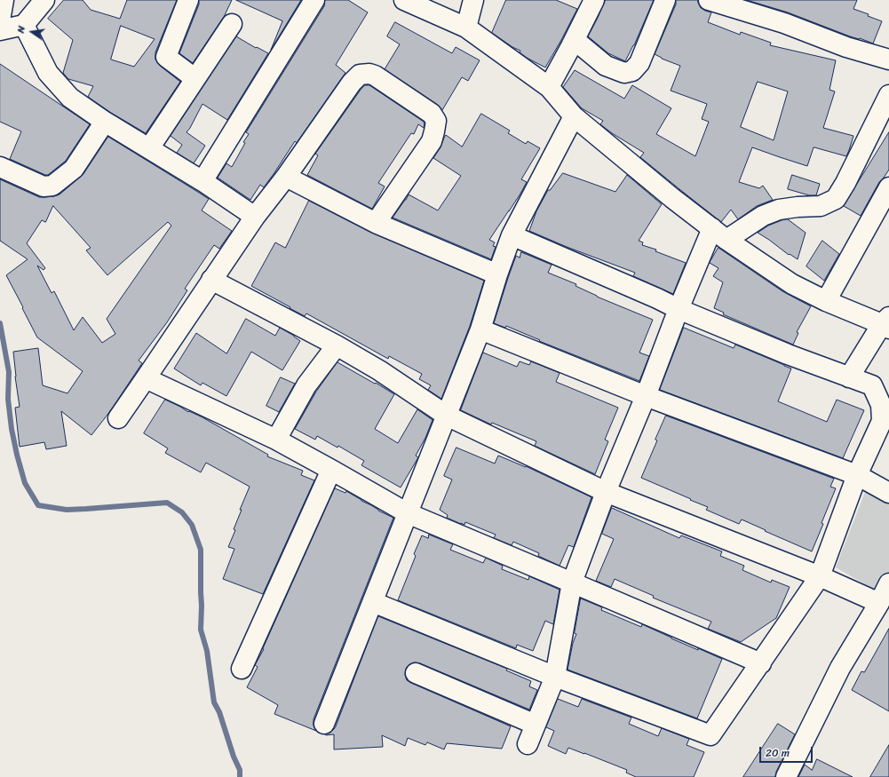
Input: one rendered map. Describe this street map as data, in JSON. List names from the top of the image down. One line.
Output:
{"scale_bar":"20 m","north":"left"}
